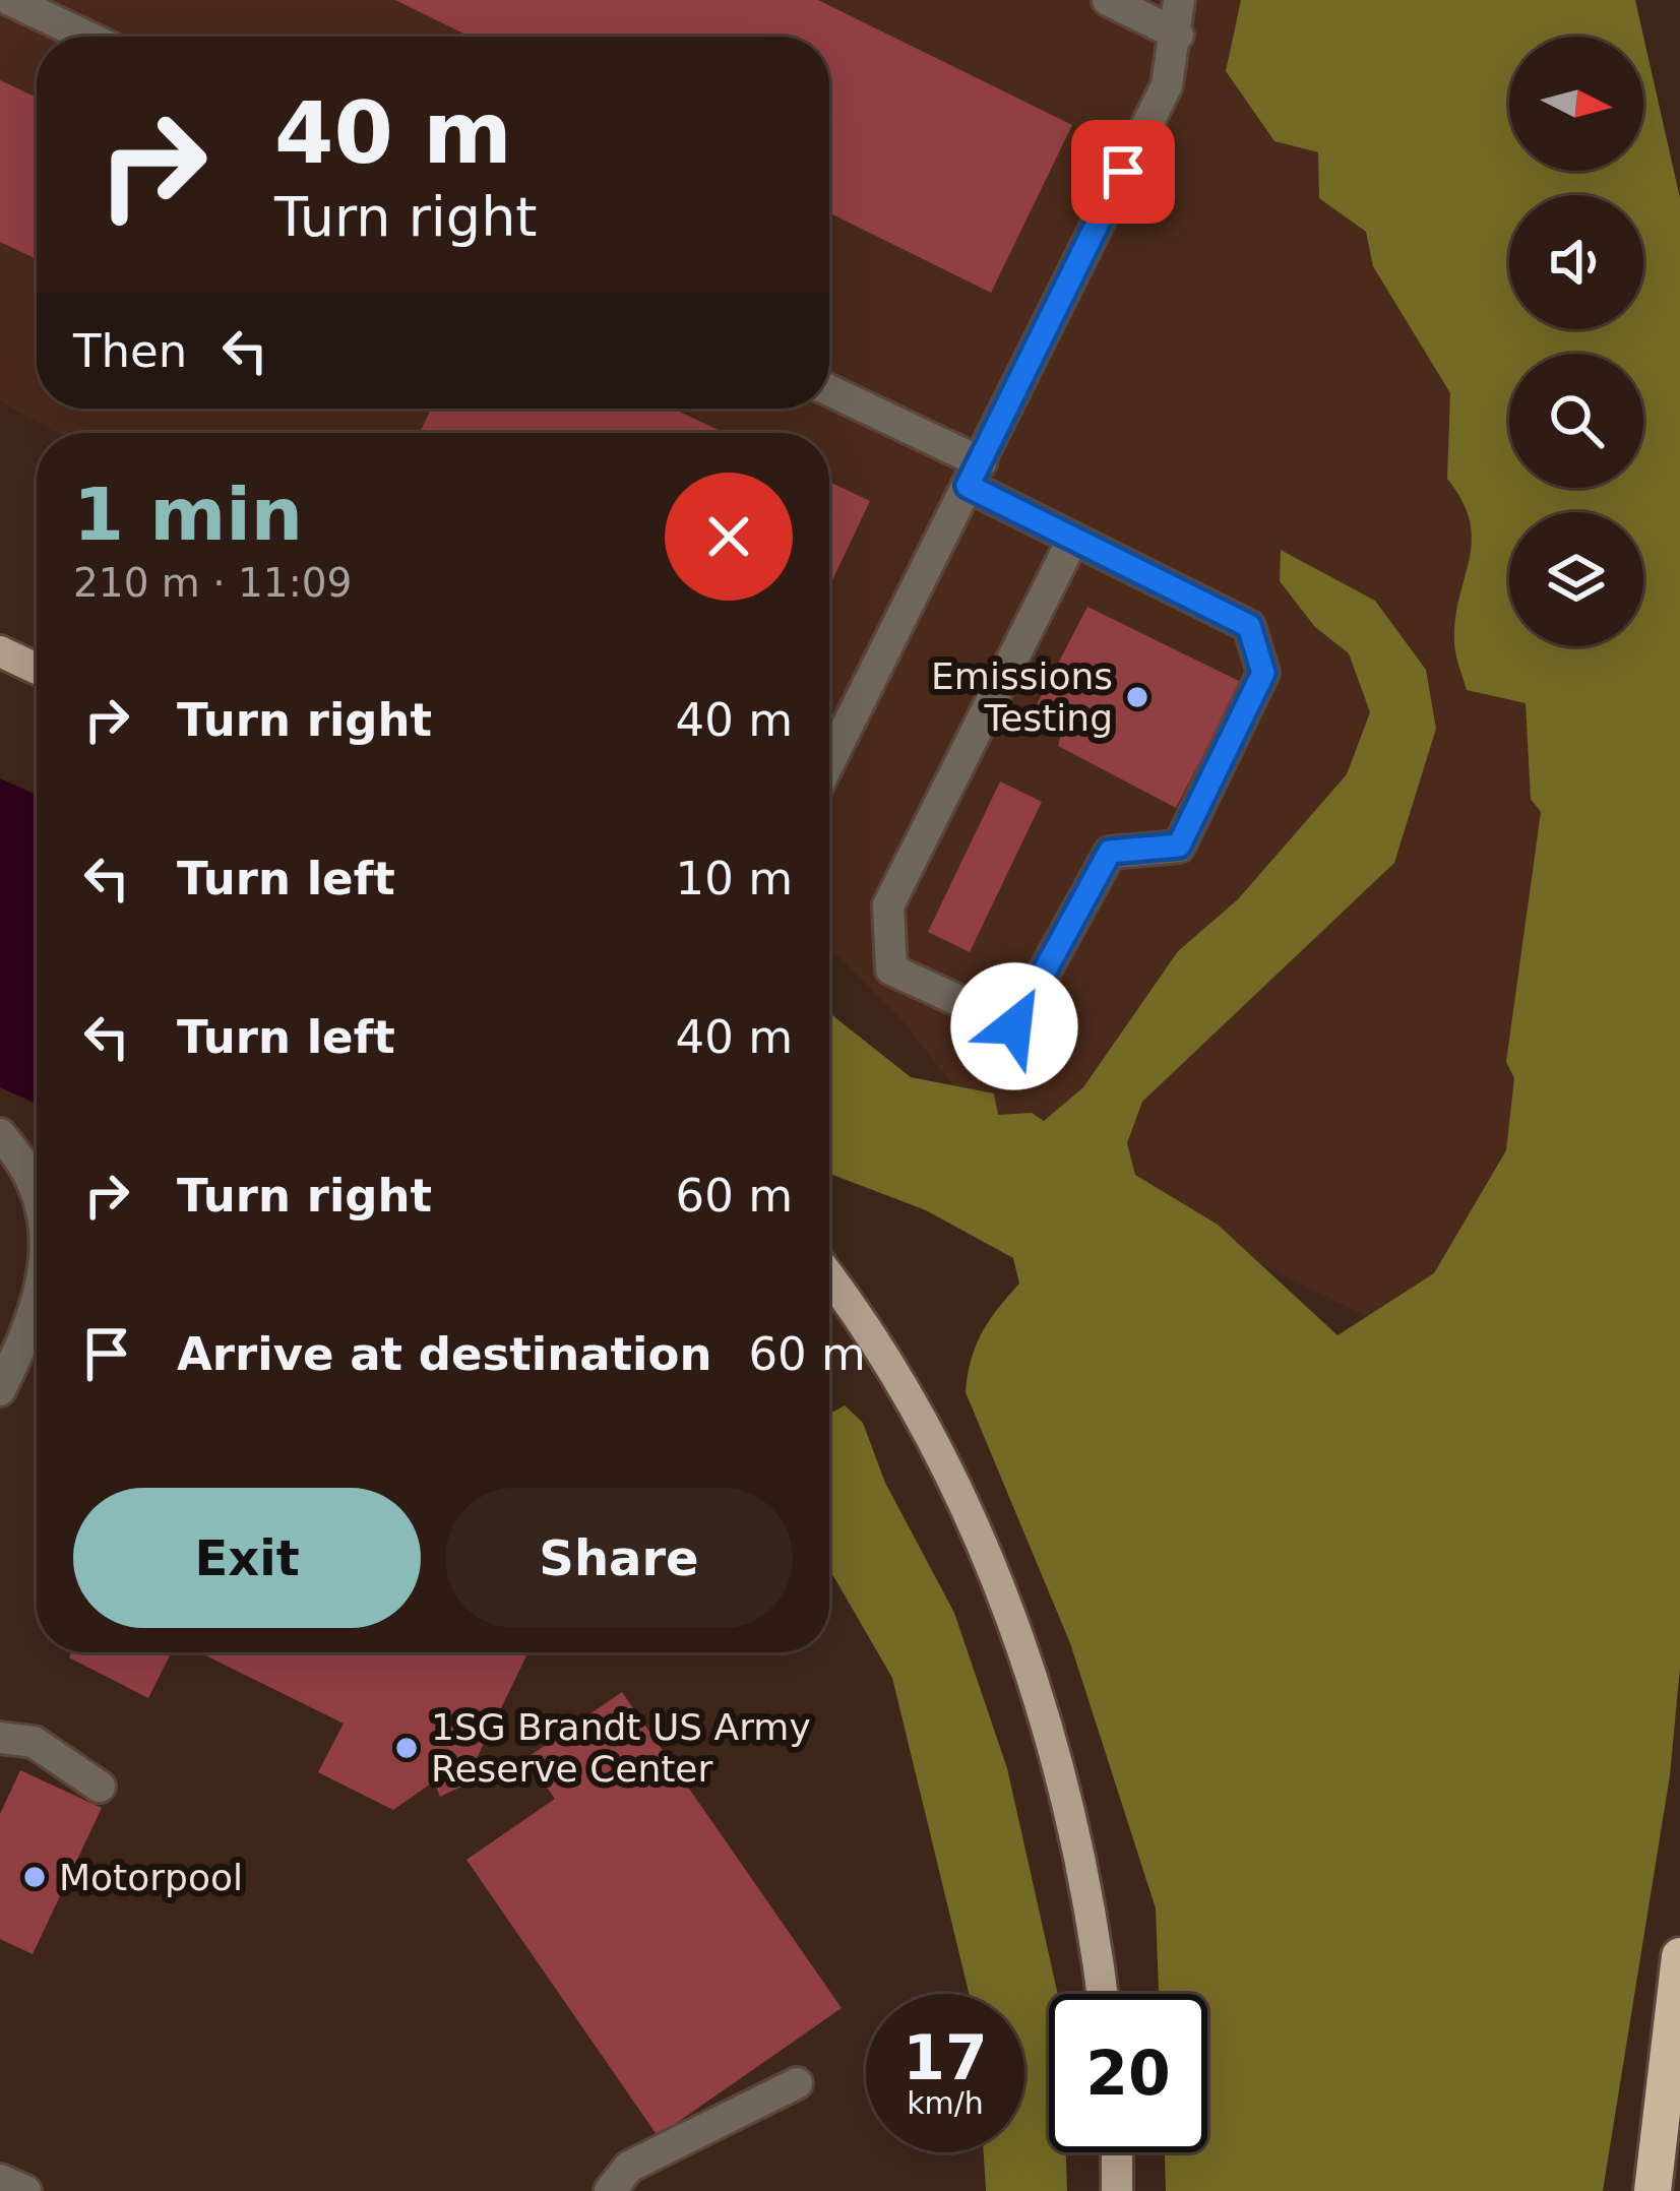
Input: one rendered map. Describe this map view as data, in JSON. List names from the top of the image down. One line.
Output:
{"places":["Emissions Testing","1SG Brandt US Army Reserve Center","Motorpool"],"north":"right","page":{"turn":["40 m","Turn right"],"then":"Then","heading":["1 min","210 m · 11:09"],"list":[{"name":"Turn right","value":"40 m"},{"name":"Turn left","value":"10 m"},{"name":"Turn left","value":"40 m"},{"name":"Turn right","value":"60 m"},{"name":"Arrive at destination","value":"60 m"}],"buttons":["Exit","Share"],"speed":"17 km/h","limit":"20"}}
